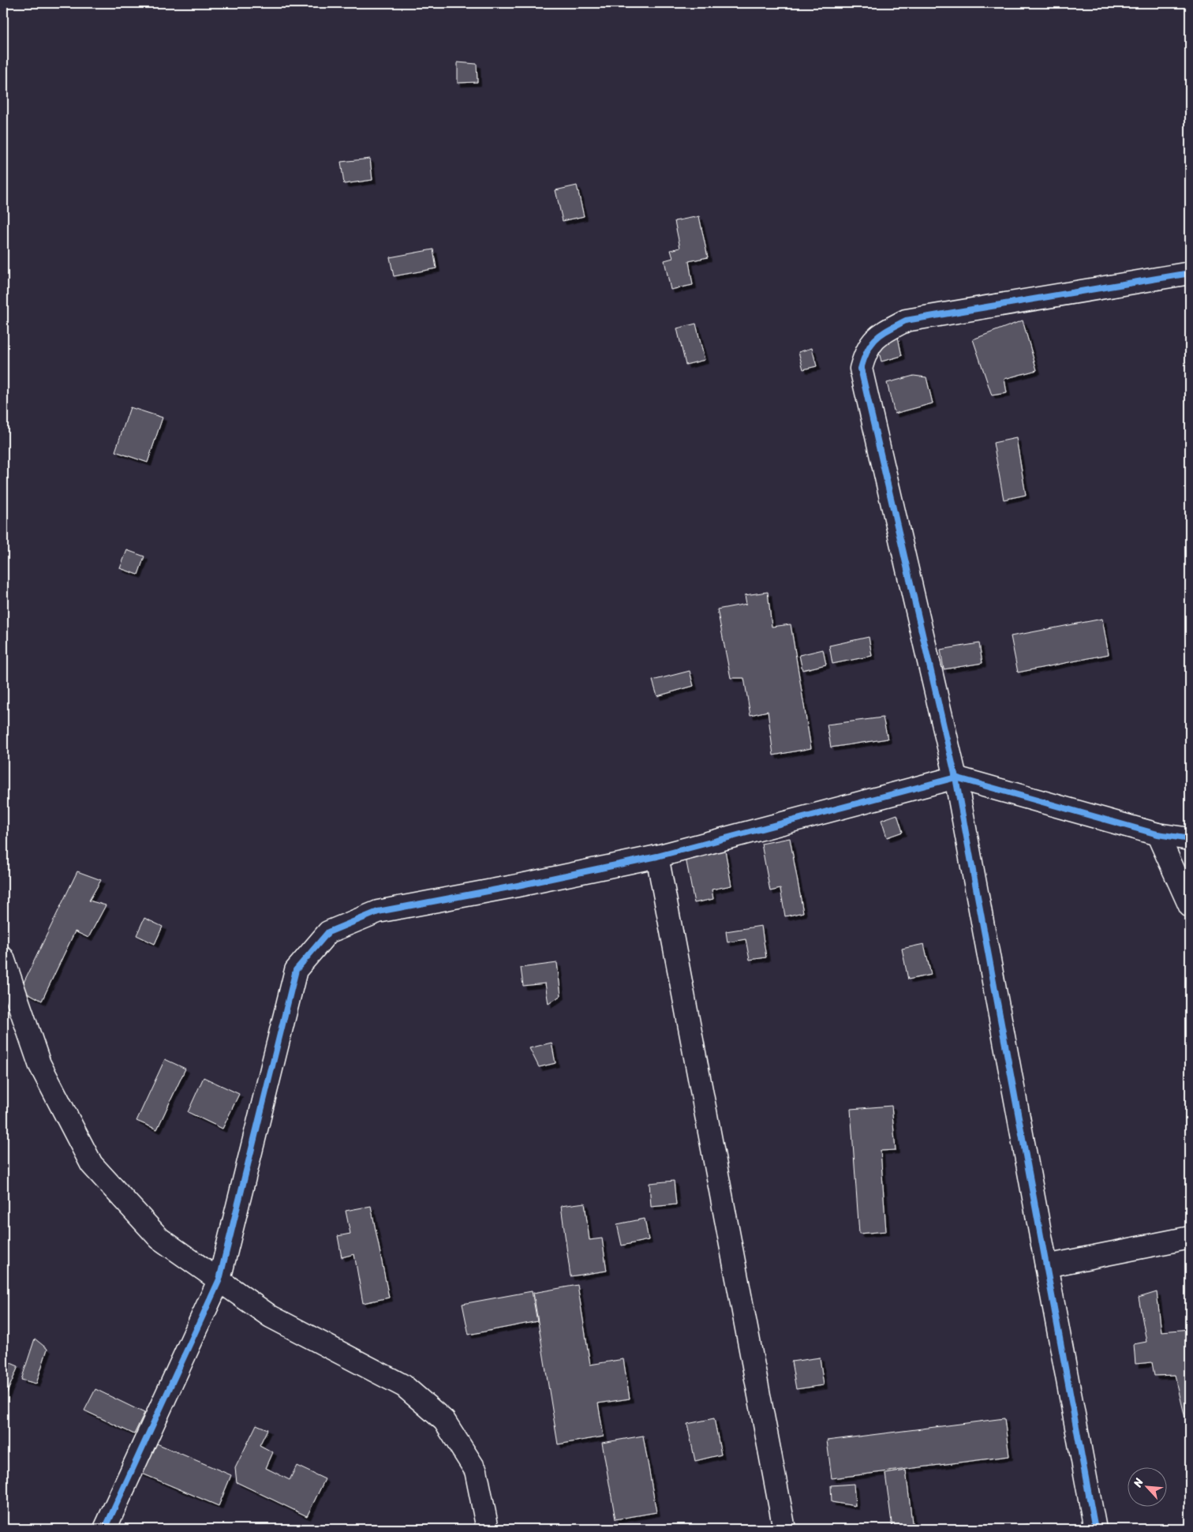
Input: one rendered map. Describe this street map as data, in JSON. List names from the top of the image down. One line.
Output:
{"north":"top left"}
